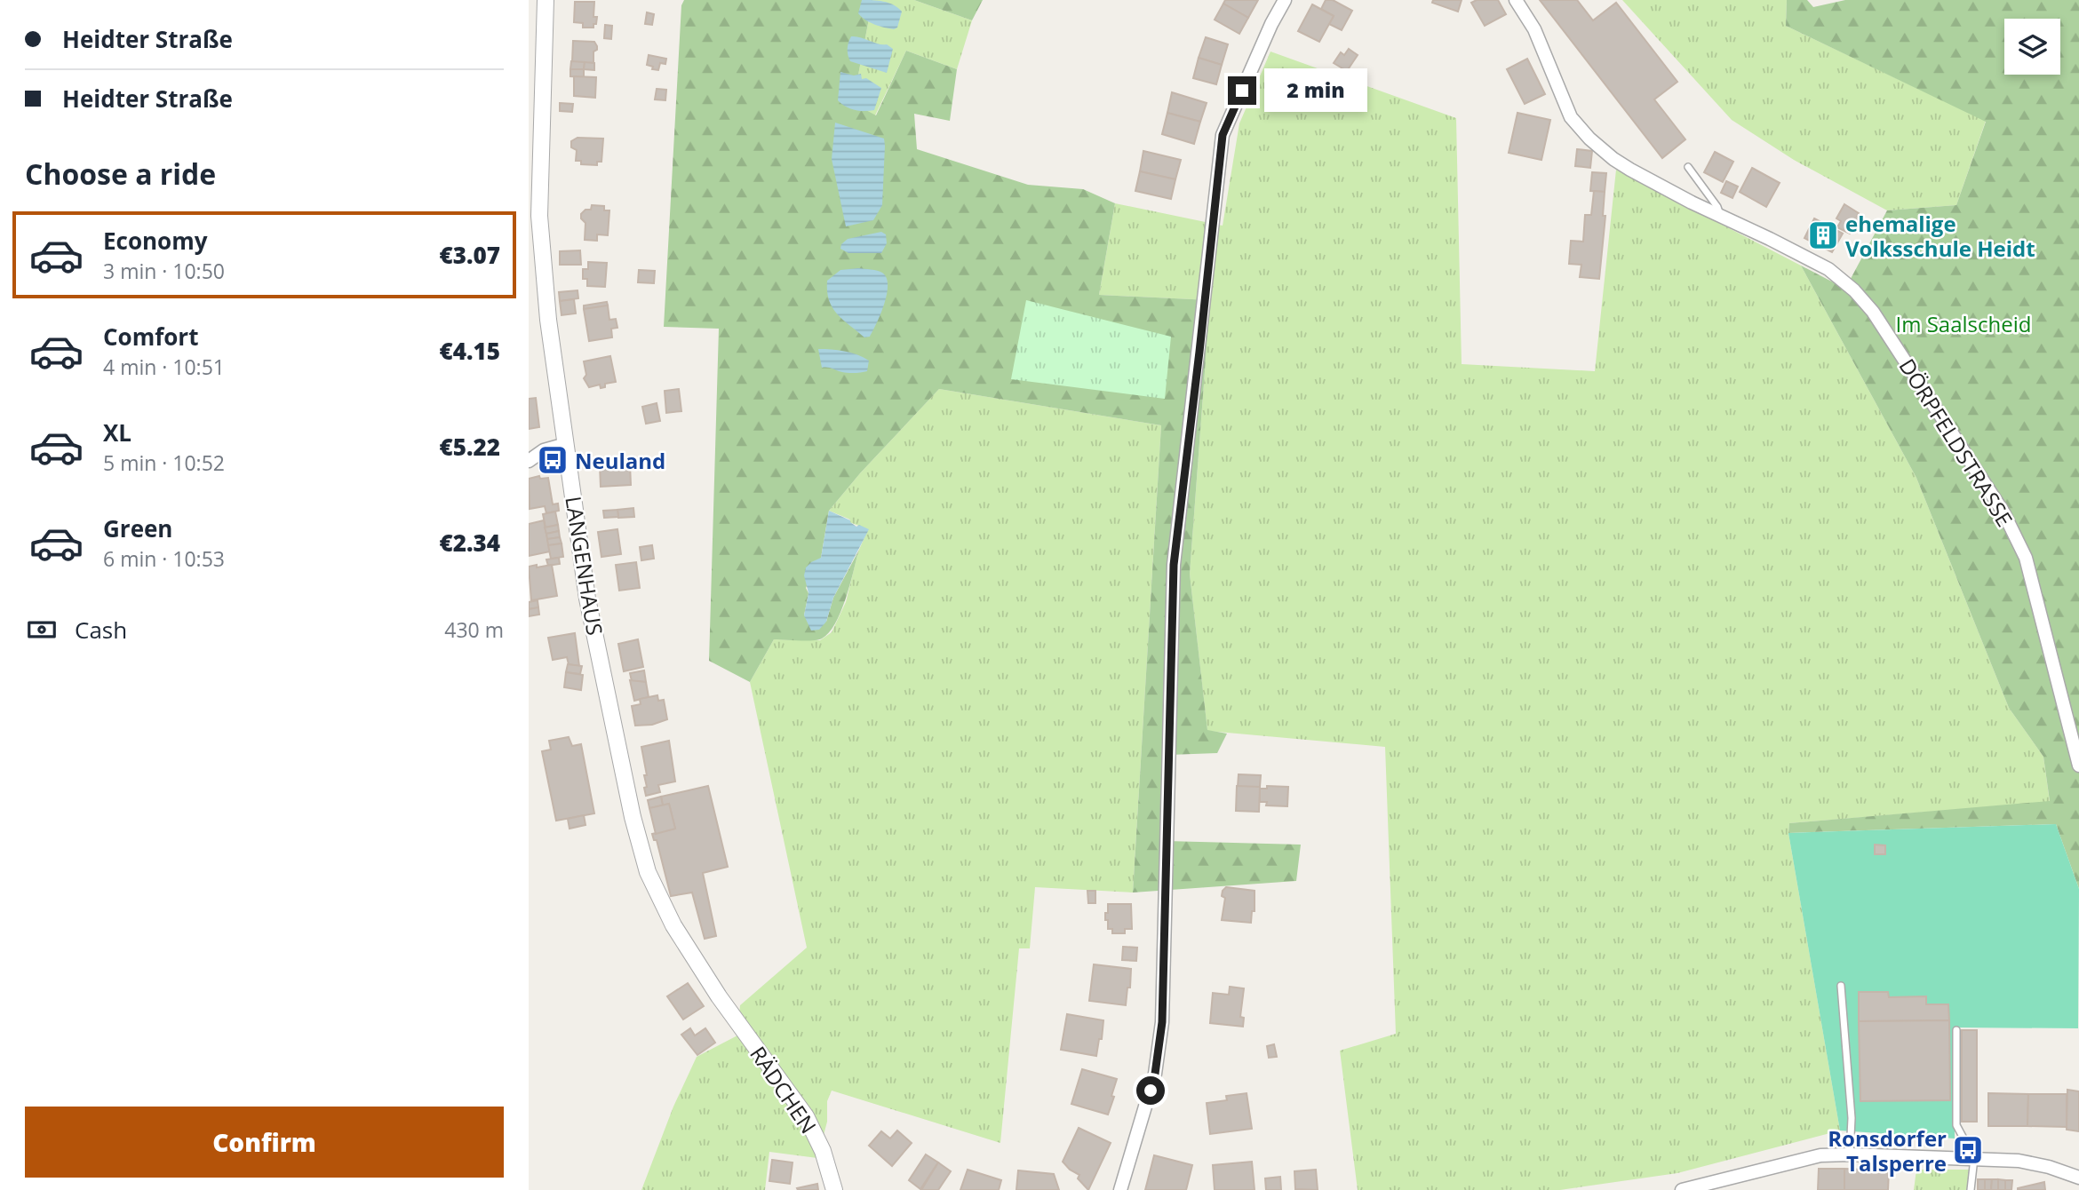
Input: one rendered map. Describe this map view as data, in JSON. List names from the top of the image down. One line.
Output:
{"streets":{"street":["DÖRPFELDSTRASSE","LANGENHAUS","RÄDCHEN"]},"crossings":[["LANGENHAUS","RÄDCHEN"]],"parks":["Im Saalscheid"],"places":{"building":["ehemalige Volksschule Heidt"],"bus stop":["Neuland","Ronsdorfer Talsperre"]},"page":{"banner":["Heidter Straße","Heidter Straße"],"bubble":"2 min","heading":"Choose a ride","list":[{"name":"Economy","note":"3 min · 10:50","value":"€3.07"},{"name":"Comfort","note":"4 min · 10:51","value":"€4.15"},{"name":"XL","note":"5 min · 10:52","value":"€5.22"},{"name":"Green","note":"6 min · 10:53","value":"€2.34"}],"pay":["Cash","430 m"],"buttons":"Confirm"}}
